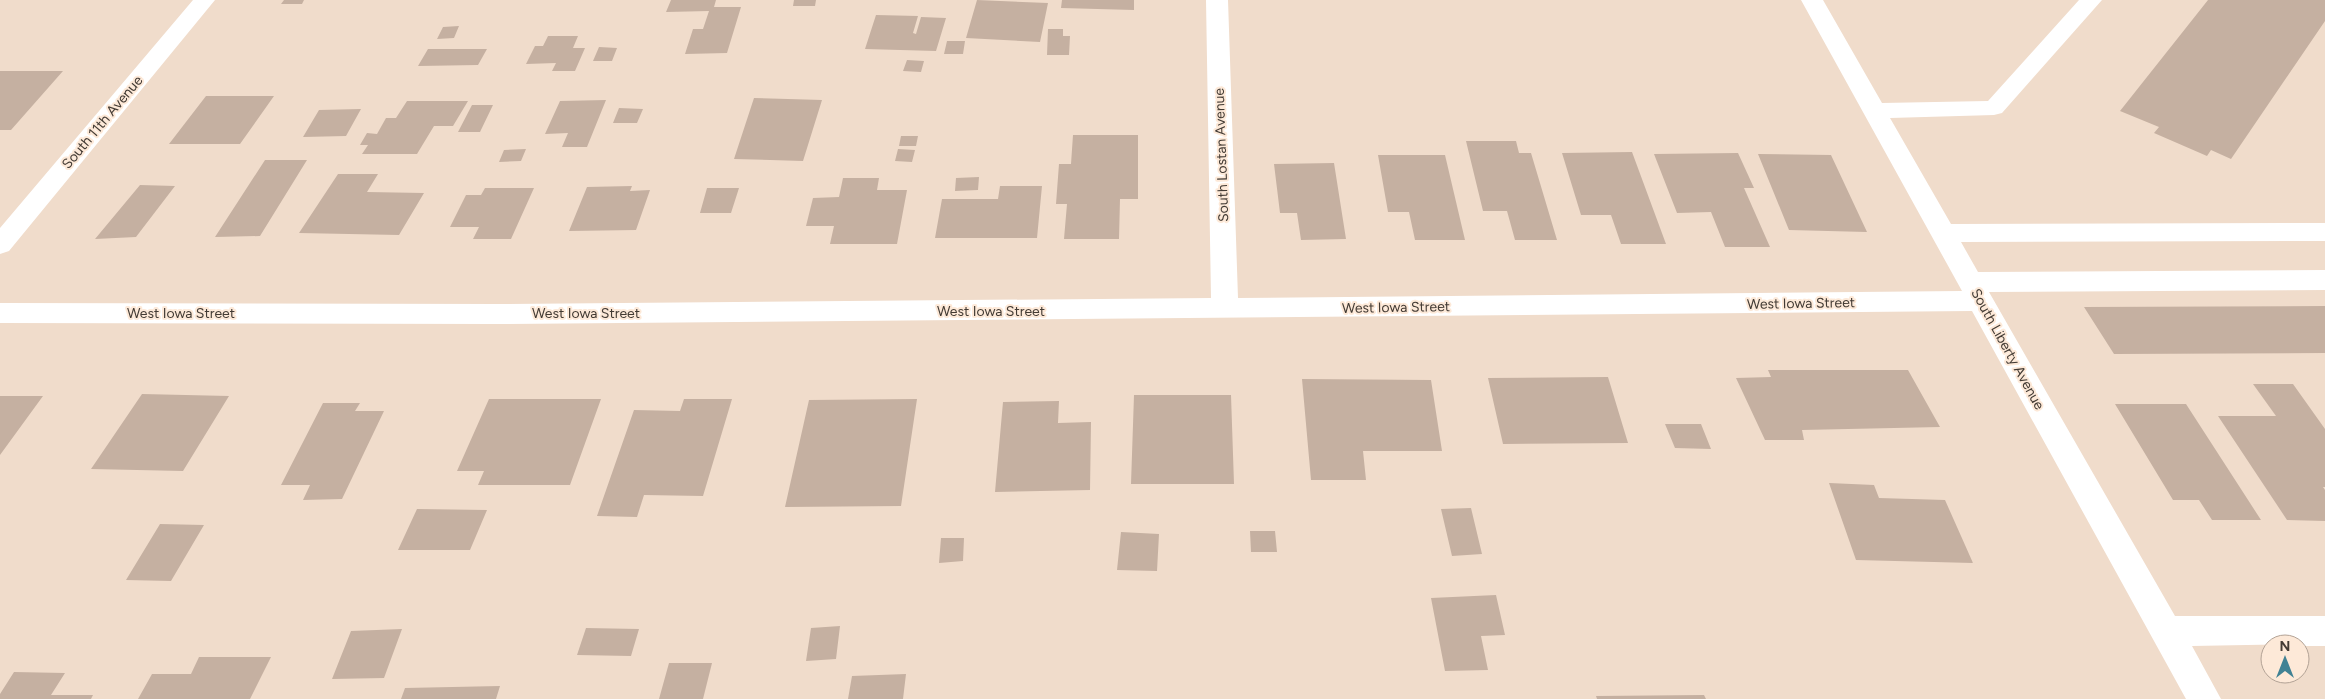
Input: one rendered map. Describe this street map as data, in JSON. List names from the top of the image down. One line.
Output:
{"streets":{"street":["South 11th Avenue","South Lostan Avenue","West Iowa Street","South Liberty Avenue"]},"crossings":[["South Lostan Avenue","West Iowa Street"],["West Iowa Street","South Liberty Avenue"]],"north":"top"}
